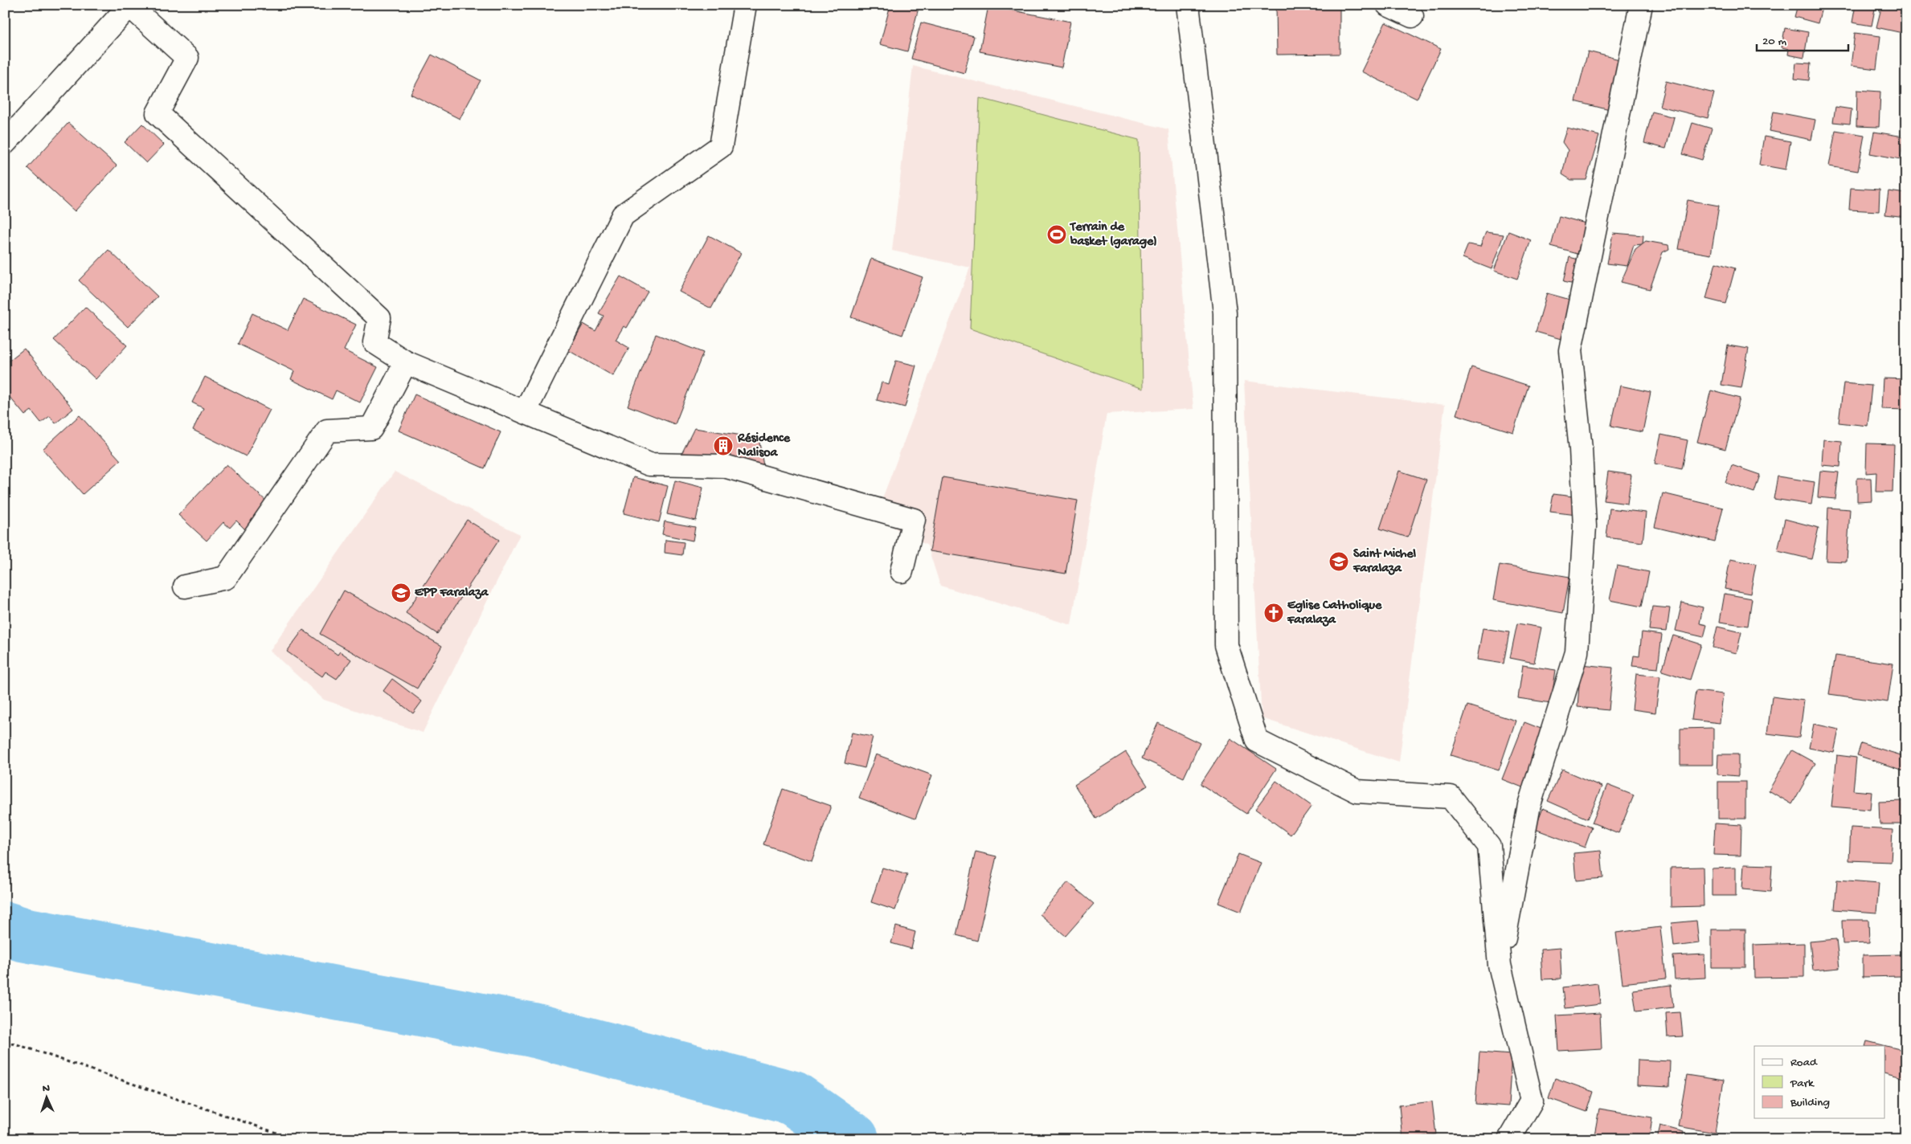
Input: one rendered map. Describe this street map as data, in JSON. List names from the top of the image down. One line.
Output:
{"places":{"sports":["Terrain de basket (garage)"],"building":["Résidence Nalisoa"],"school or university":["Saint Michel Faralaza","EPP Faralaza"],"church":["Eglise Catholique Faralaza"]},"legend":["Road","Park","Building"],"scale_bar":"20 m","north":"top"}
